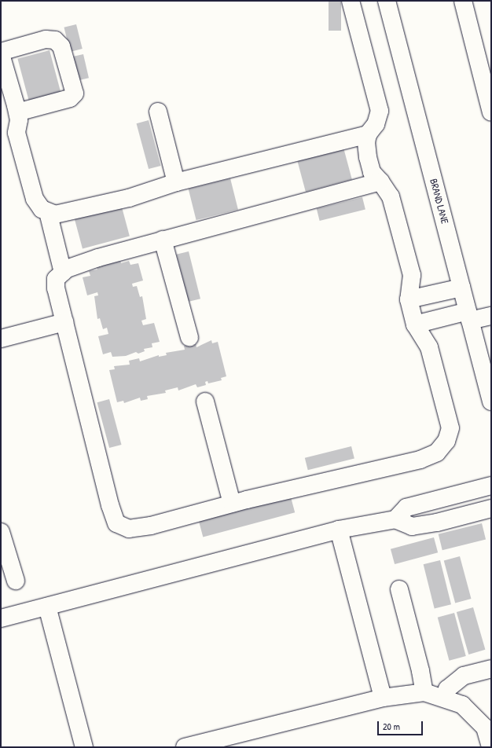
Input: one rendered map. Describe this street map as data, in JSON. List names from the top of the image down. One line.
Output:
{"streets":{"street":["BRAND LANE"]},"scale_bar":"20 m"}
